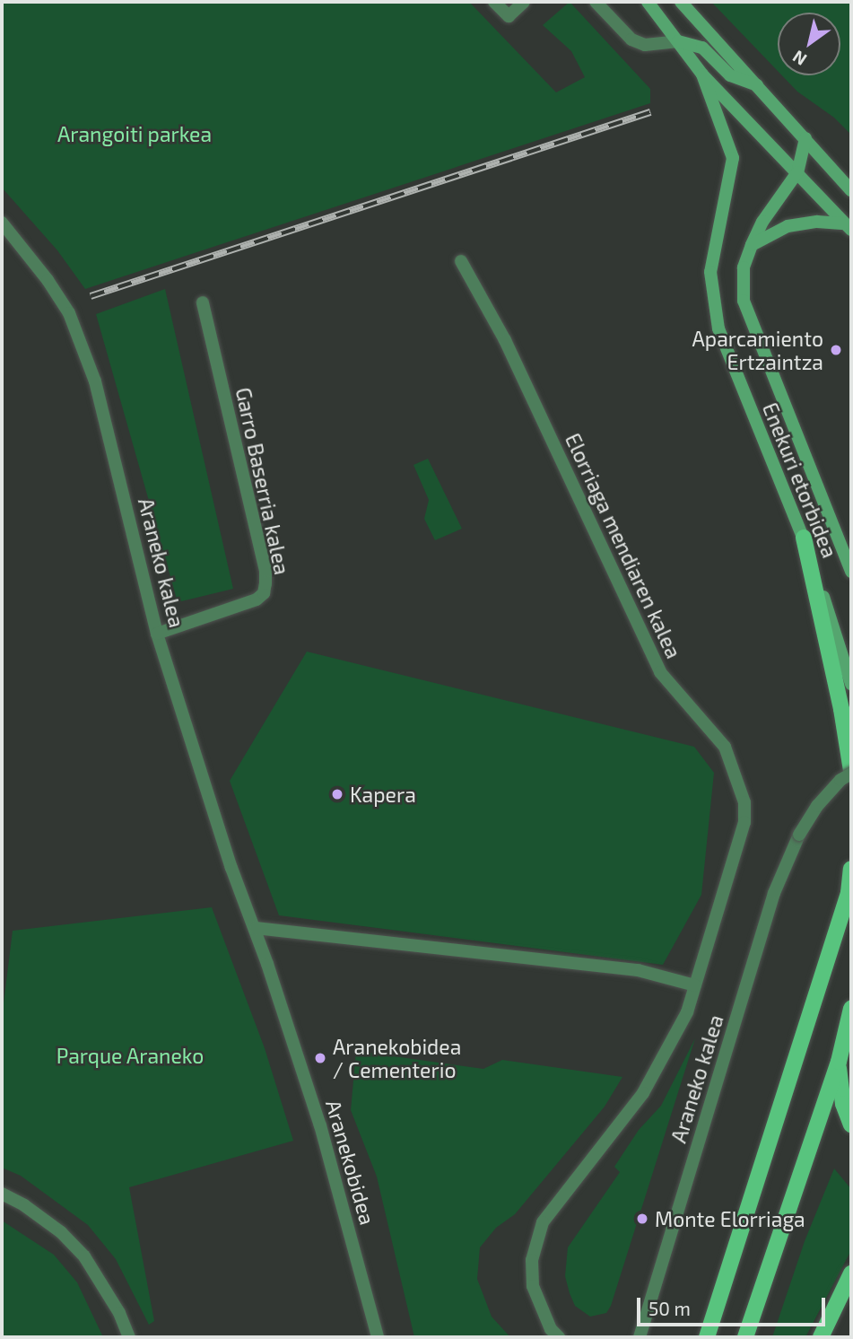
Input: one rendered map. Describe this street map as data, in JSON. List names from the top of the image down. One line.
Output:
{"streets":{"main road":["Enekuri etorbidea"],"street":["Garro Baserria kalea","Elorriaga mendiaren kalea","Araneko kalea","Aranekobidea"]},"crossings":[["Garro Baserria kalea","Araneko kalea"],["Araneko kalea","Aranekobidea"]],"parks":["Arangoiti parkea","Parque Araneko"],"places":["Aparcamiento Ertzaintza","Kapera","Aranekobidea / Cementerio","Monte Elorriaga"],"scale_bar":"50 m","north":"bottom left"}
